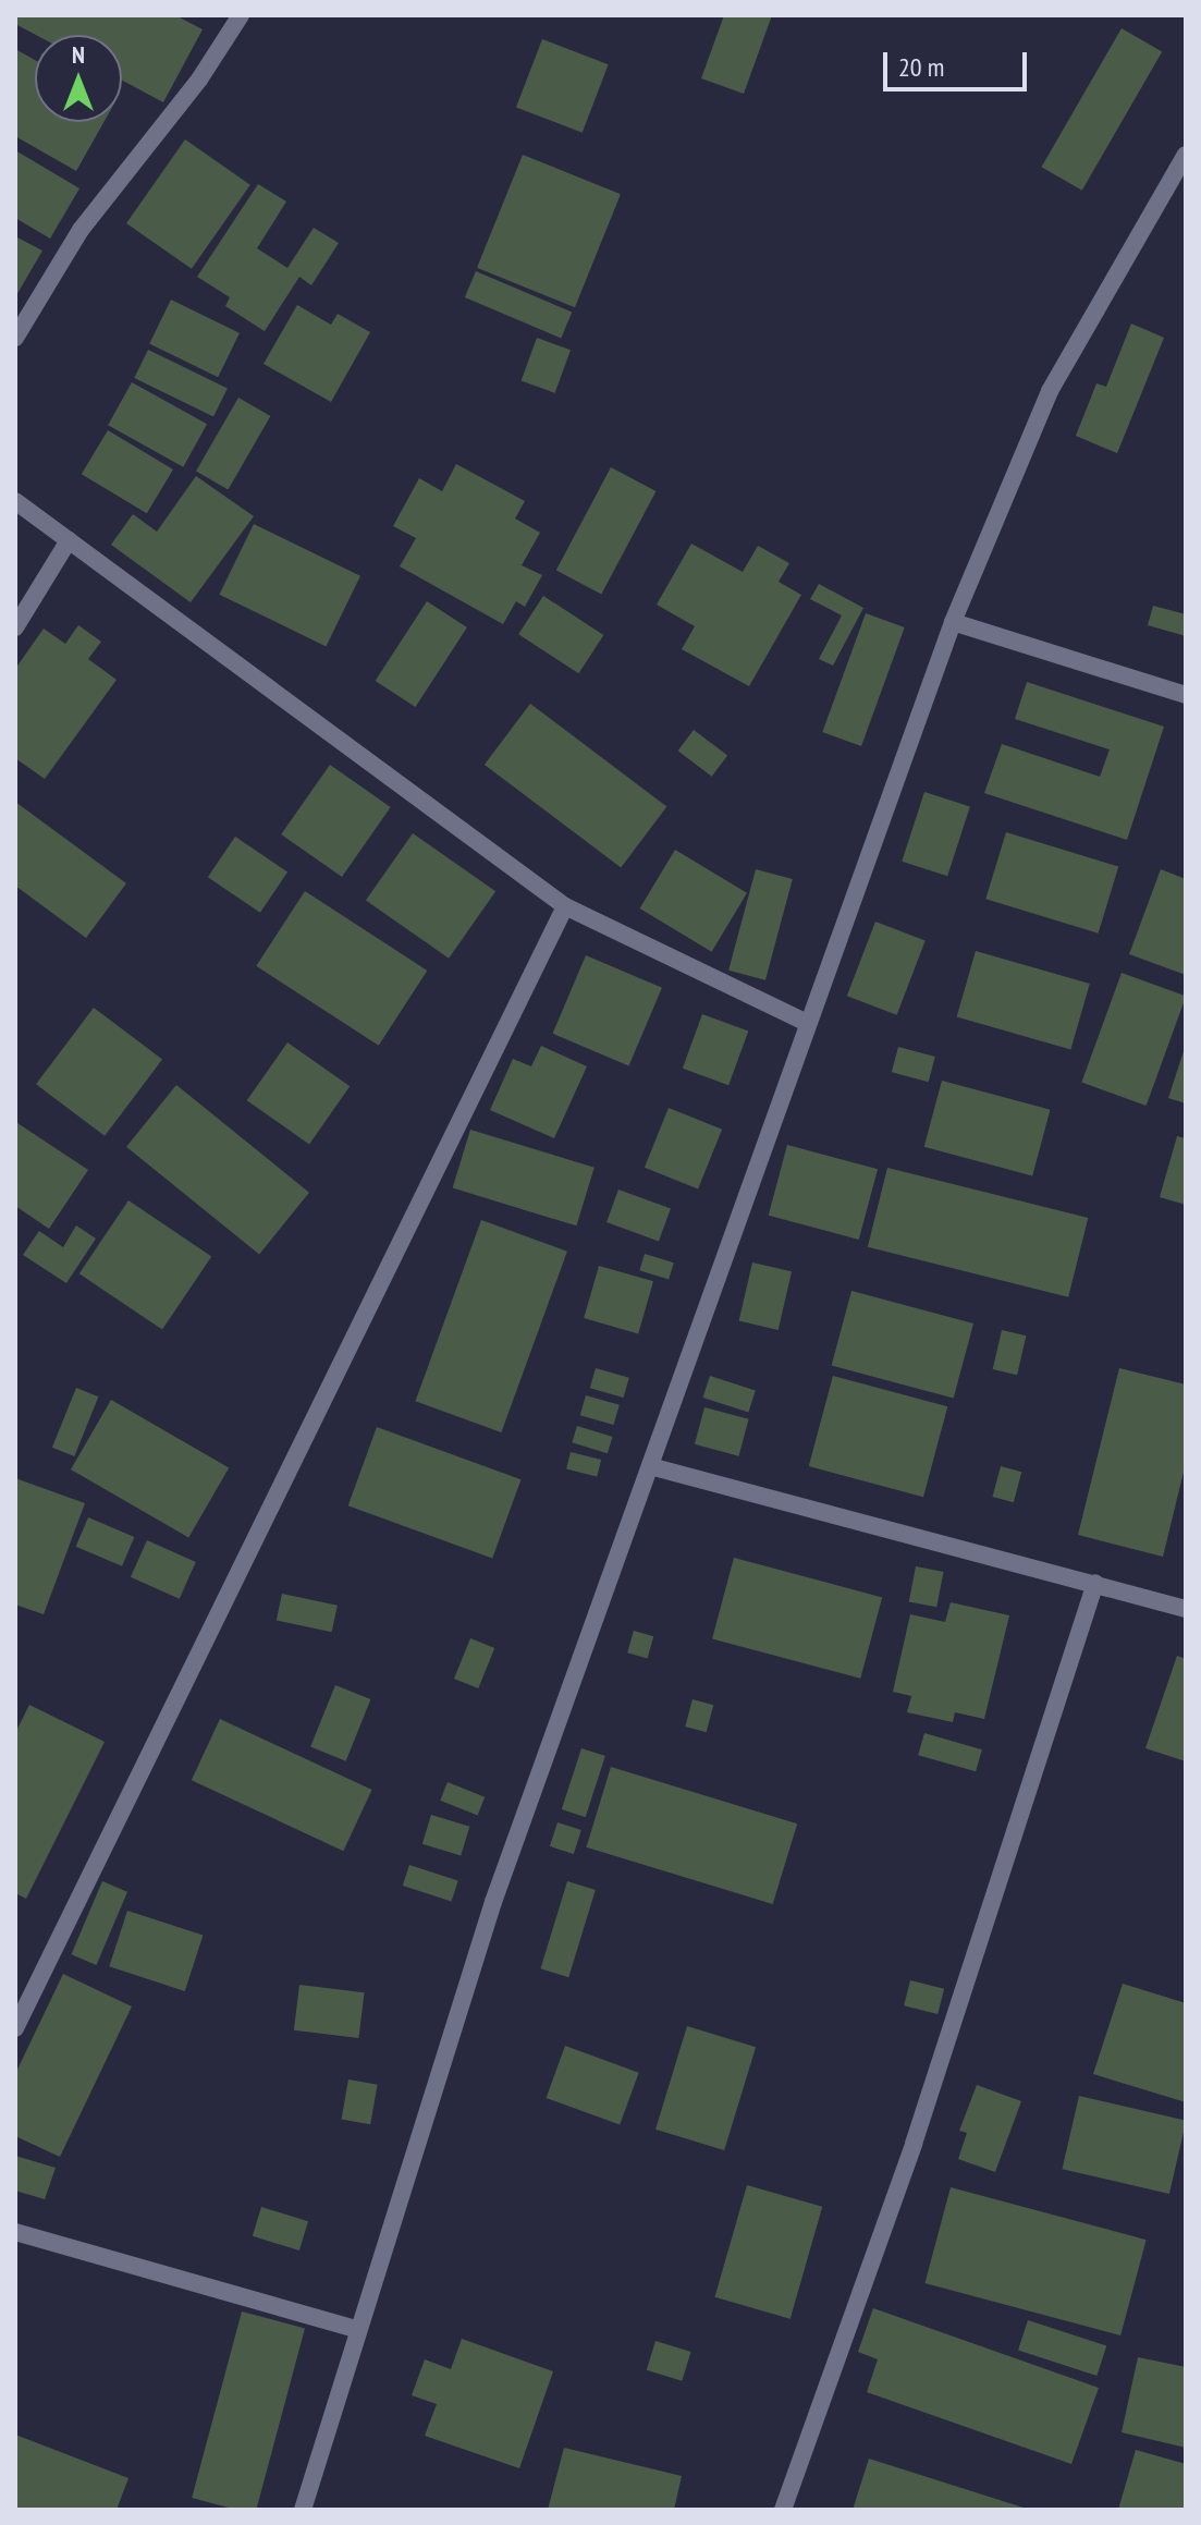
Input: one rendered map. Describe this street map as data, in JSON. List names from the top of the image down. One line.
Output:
{"scale_bar":"20 m","north":"top"}
